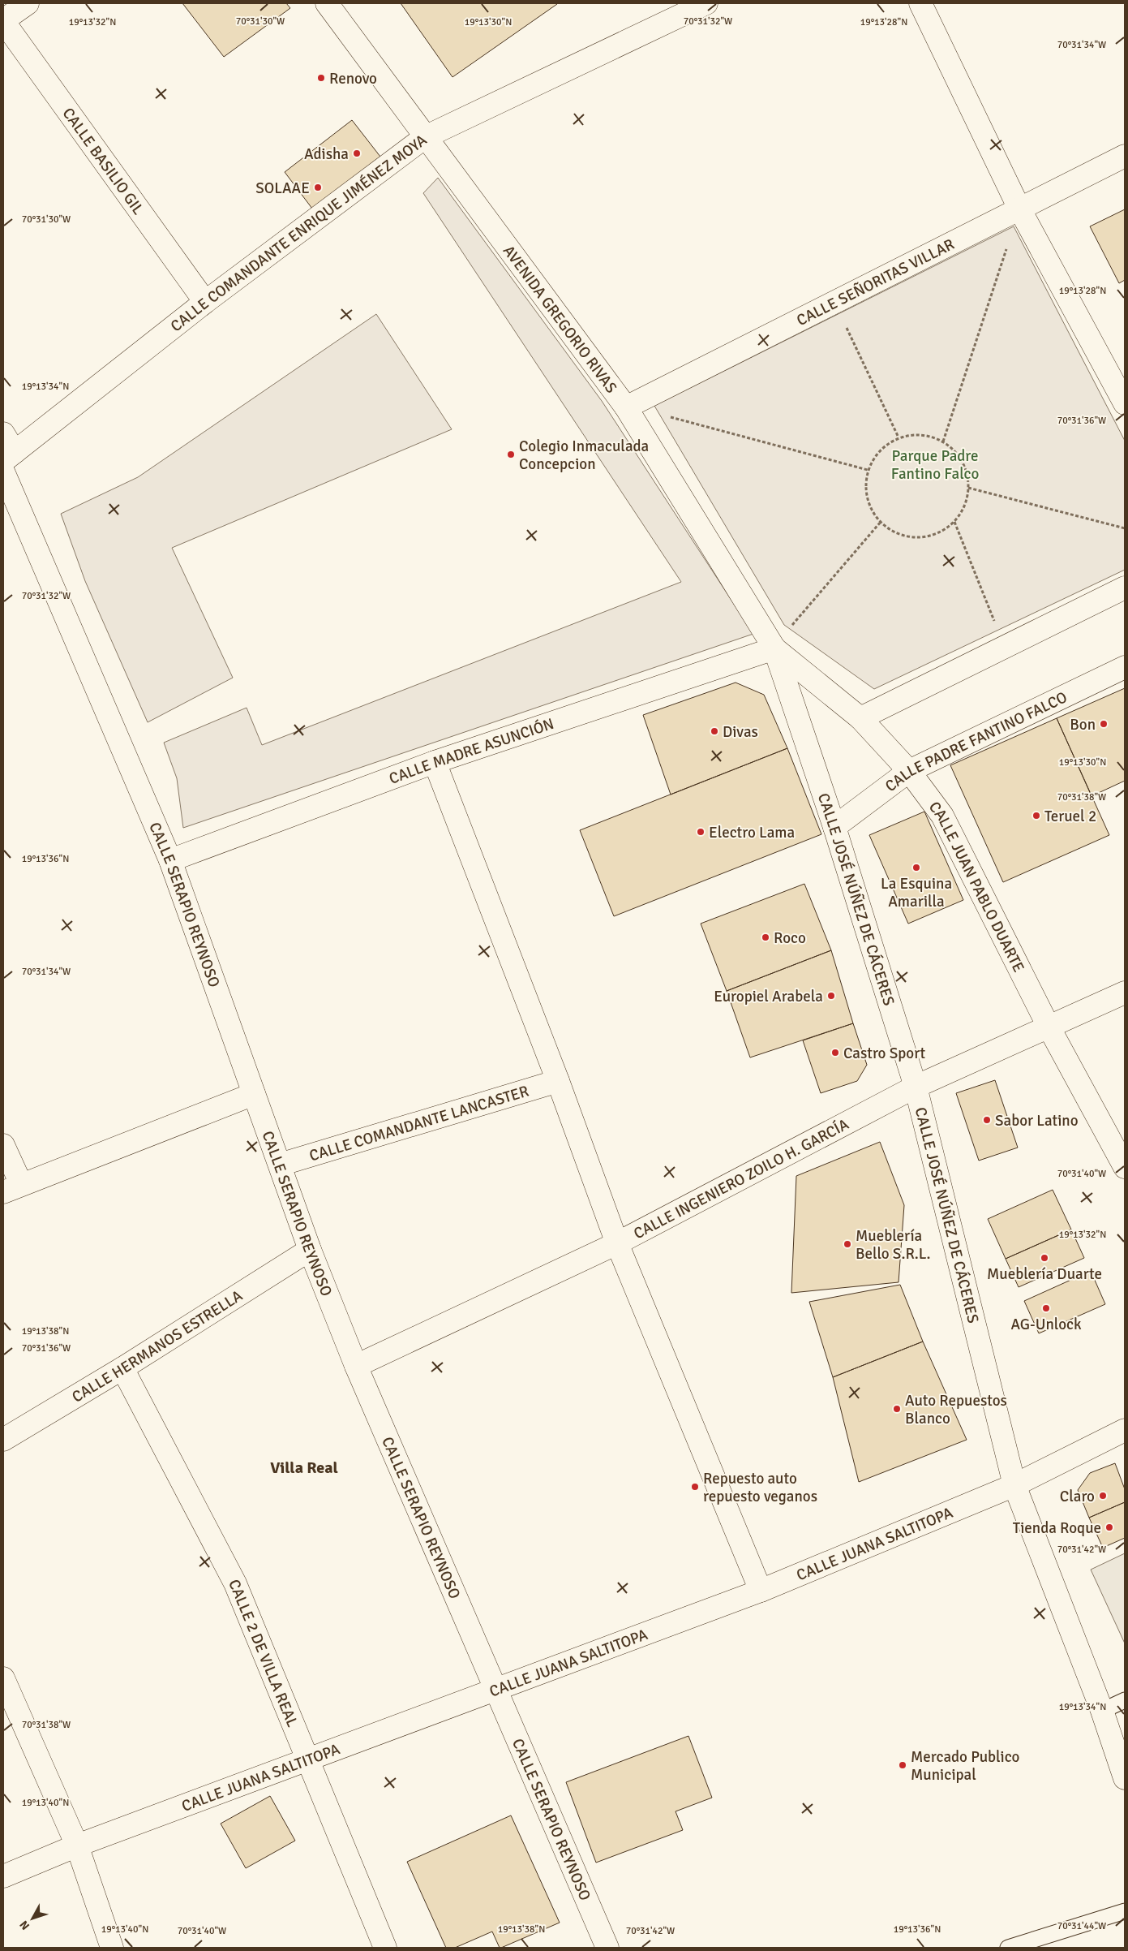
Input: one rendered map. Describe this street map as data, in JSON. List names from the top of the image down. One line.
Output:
{"streets":{"street":["CALLE BASILIO GIL","CALLE COMANDANTE ENRIQUE JIMÉNEZ MOYA","CALLE SEÑORITAS VILLAR","AVENIDA GREGORIO RIVAS","CALLE PADRE FANTINO FALCO","CALLE MADRE ASUNCIÓN","CALLE JUAN PABLO DUARTE","CALLE JOSÉ NÚÑEZ DE CÁCERES","CALLE SERAPIO REYNOSO","CALLE COMANDANTE LANCASTER","CALLE INGENIERO ZOILO H. GARCÍA","CALLE HERMANOS ESTRELLA","CALLE JUANA SALTITOPA","CALLE 2 DE VILLA REAL"]},"crossings":[["CALLE BASILIO GIL","CALLE COMANDANTE ENRIQUE JIMÉNEZ MOYA"],["CALLE COMANDANTE ENRIQUE JIMÉNEZ MOYA","AVENIDA GREGORIO RIVAS"],["CALLE SEÑORITAS VILLAR","AVENIDA GREGORIO RIVAS"],["AVENIDA GREGORIO RIVAS","CALLE MADRE ASUNCIÓN"],["AVENIDA GREGORIO RIVAS","CALLE JUAN PABLO DUARTE"],["AVENIDA GREGORIO RIVAS","CALLE JOSÉ NÚÑEZ DE CÁCERES"],["CALLE PADRE FANTINO FALCO","CALLE JUAN PABLO DUARTE"],["CALLE PADRE FANTINO FALCO","CALLE JOSÉ NÚÑEZ DE CÁCERES"],["CALLE MADRE ASUNCIÓN","CALLE JUAN PABLO DUARTE"],["CALLE MADRE ASUNCIÓN","CALLE JOSÉ NÚÑEZ DE CÁCERES"],["CALLE MADRE ASUNCIÓN","CALLE SERAPIO REYNOSO"],["CALLE JUAN PABLO DUARTE","CALLE JOSÉ NÚÑEZ DE CÁCERES"],["CALLE JUAN PABLO DUARTE","CALLE INGENIERO ZOILO H. GARCÍA"],["CALLE JOSÉ NÚÑEZ DE CÁCERES","CALLE INGENIERO ZOILO H. GARCÍA"],["CALLE JOSÉ NÚÑEZ DE CÁCERES","CALLE JUANA SALTITOPA"],["CALLE SERAPIO REYNOSO","CALLE COMANDANTE LANCASTER"],["CALLE SERAPIO REYNOSO","CALLE INGENIERO ZOILO H. GARCÍA"],["CALLE SERAPIO REYNOSO","CALLE HERMANOS ESTRELLA"],["CALLE SERAPIO REYNOSO","CALLE JUANA SALTITOPA"],["CALLE HERMANOS ESTRELLA","CALLE 2 DE VILLA REAL"],["CALLE JUANA SALTITOPA","CALLE 2 DE VILLA REAL"]],"districts":["Villa Real"],"parks":["Parque Padre Fantino Falco"],"places":["Renovo","Adisha","SOLAAE","Colegio Inmaculada Concepcion","Bon","Divas","Teruel 2","Electro Lama","La Esquina Amarilla","Roco","Europiel Arabela","Castro Sport","Sabor Latino","Mueblería Bello S.R.L.","Mueblería Duarte","AG-Unlock","Auto Repuestos Blanco","Repuesto auto repuesto veganos","Claro","Tienda Roque","Mercado Publico Municipal"],"north":"bottom left","coordinates":["70°31'30\"W","70°31'32\"W","19°13'30\"N","19°13'28\"N","19°13'32\"N","70°31'34\"W","19°13'34\"N","70°31'36\"W","70°31'38\"W","19°13'36\"N","70°31'40\"W","19°13'38\"N","70°31'42\"W","19°13'40\"N","70°31'44\"W"]}
